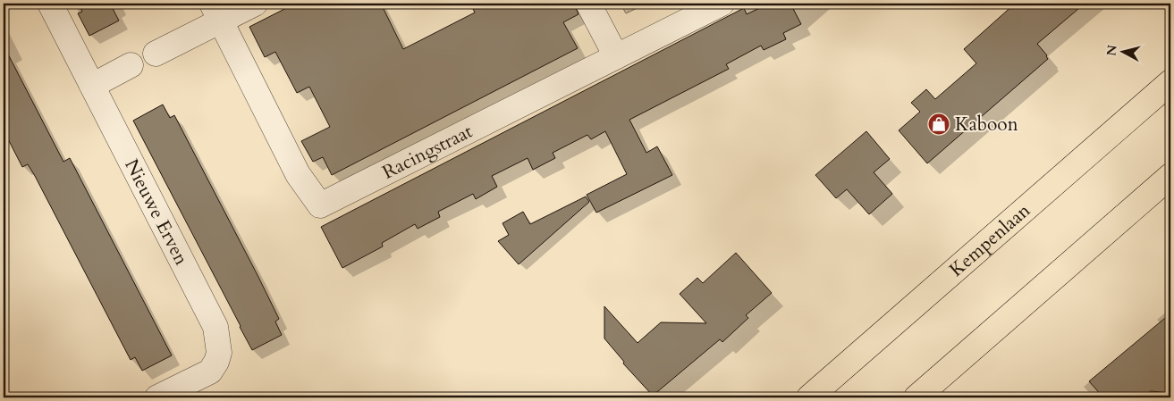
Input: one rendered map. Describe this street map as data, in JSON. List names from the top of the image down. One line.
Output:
{"streets":{"main road":["Kempenlaan"],"street":["Racingstraat","Nieuwe Erven"]},"places":{"shop":["Kaboon"]},"north":"left"}
